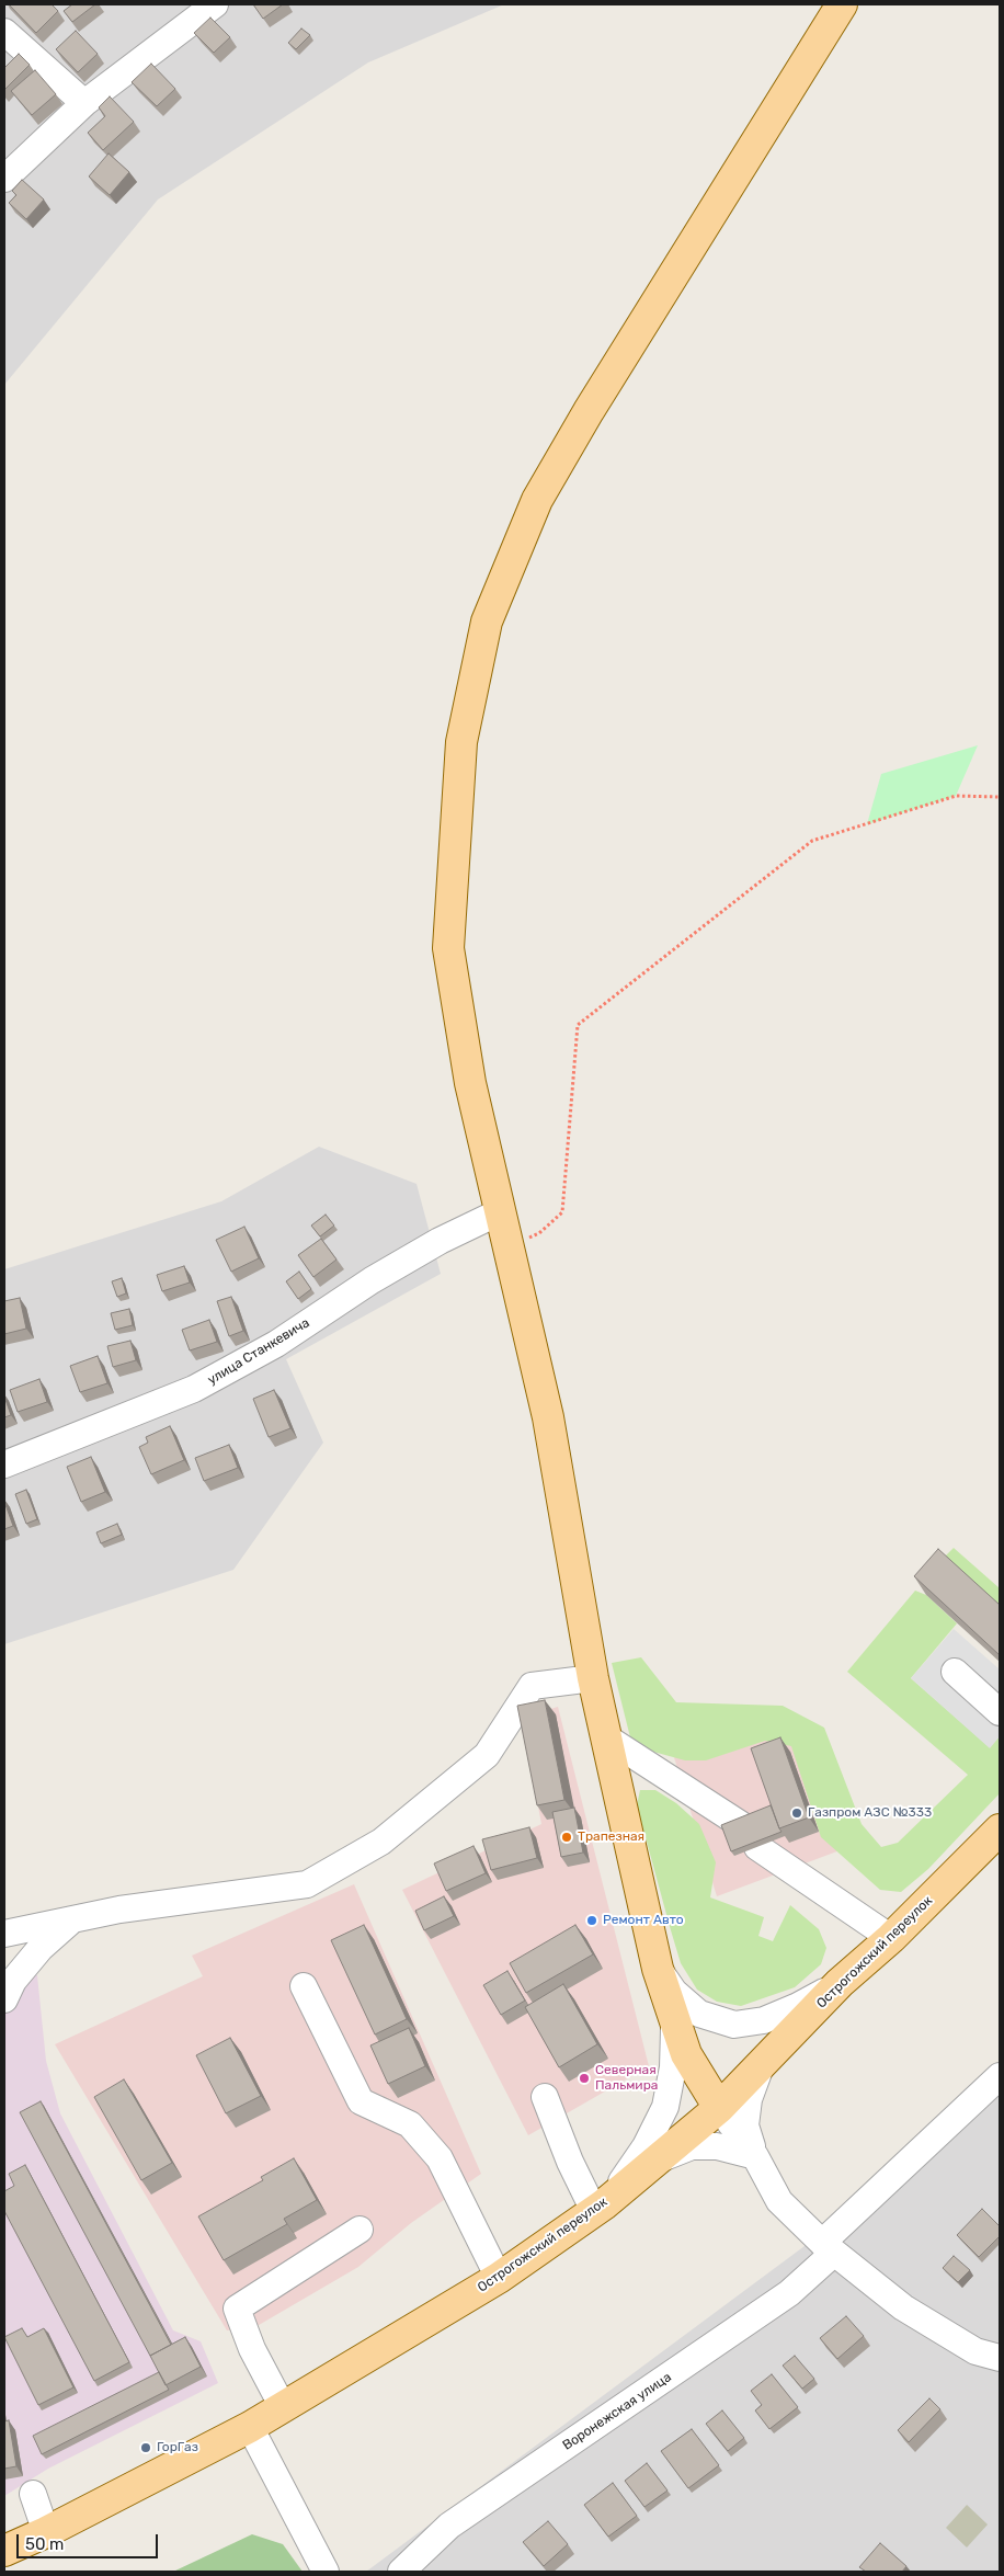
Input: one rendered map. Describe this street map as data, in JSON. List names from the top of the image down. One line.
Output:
{"streets":{"main road":["Острогожский переулок"],"street":["улица Станкевича","Воронежская улица"]},"places":["Газпром АЗС №333","Трапезная","Ремонт Авто","Северная Пальмира","ГорГаз"],"scale_bar":"50 m"}
